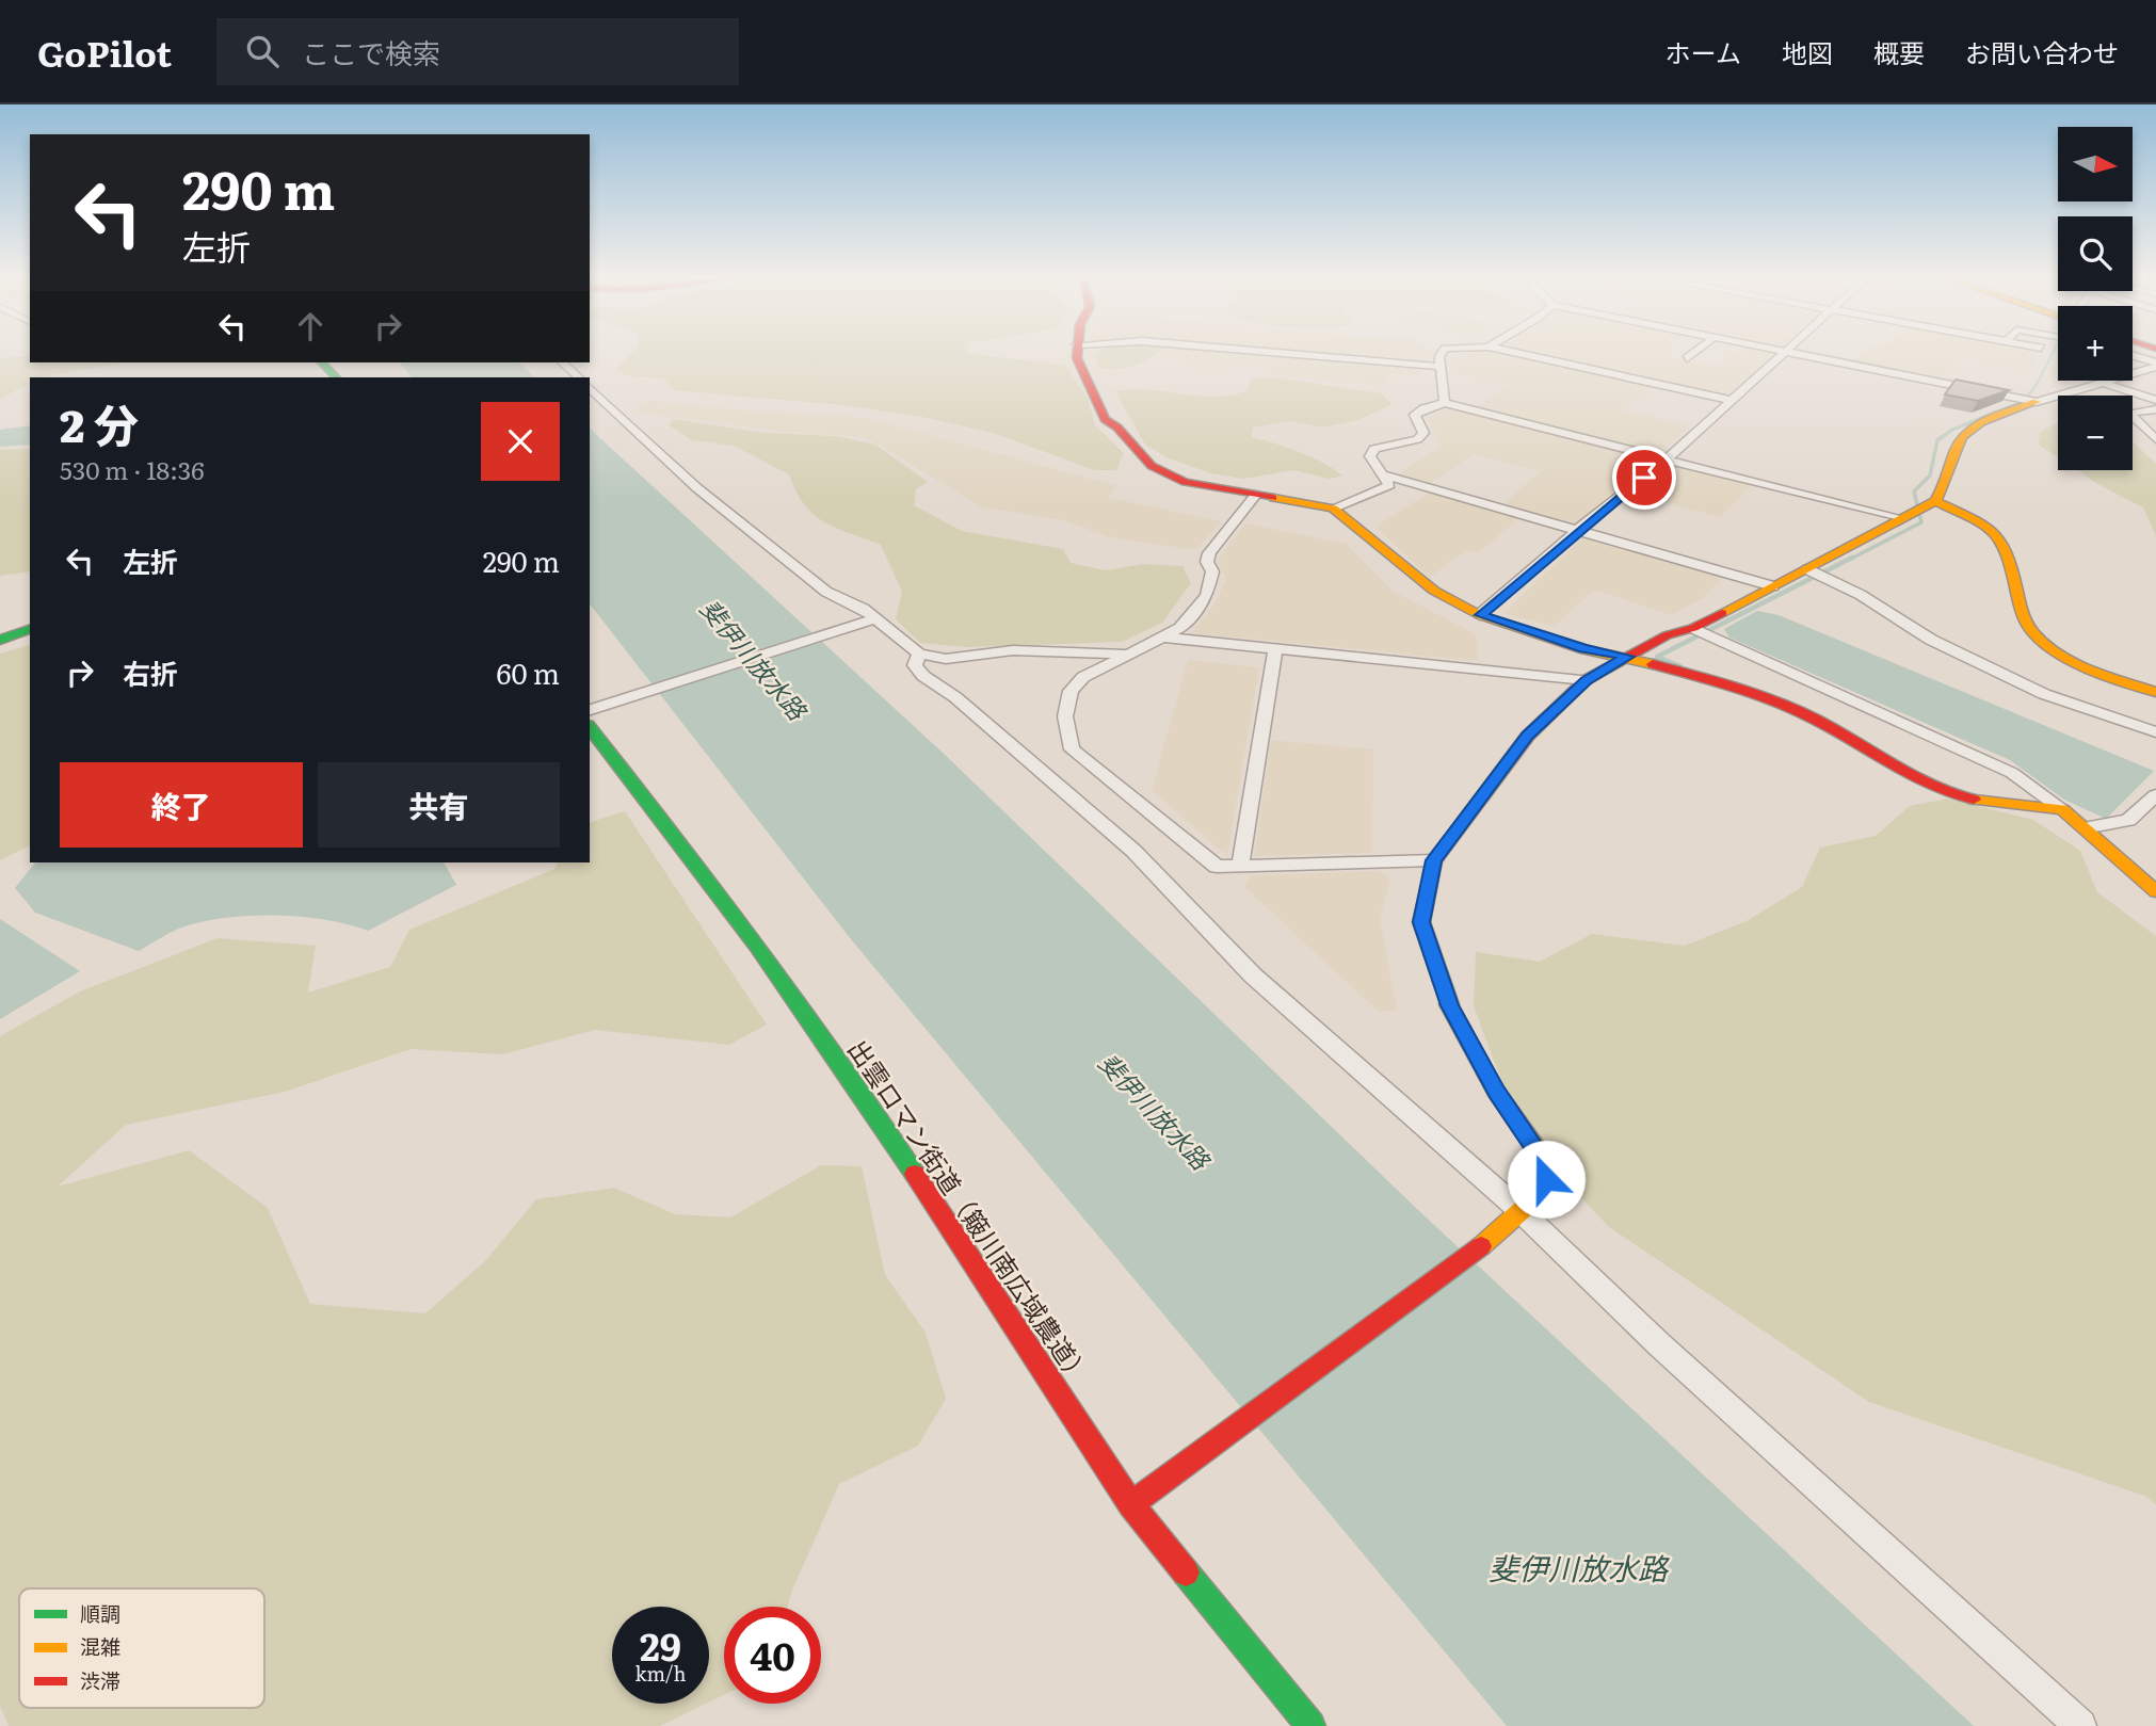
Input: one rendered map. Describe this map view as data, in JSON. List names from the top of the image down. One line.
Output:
{"streets":{"street":["出雲ロマン街道（簸川南広域農道）"]},"water":["斐伊川放水路"],"legend":["順調","混雑","渋滞"],"north":"right","page":{"header":"GoPilot","search":"ここで検索","nav":["ホーム","地図","概要","お問い合わせ"],"map_buttons":["+","−"],"turn":["290 m","左折"],"heading":["2 分","530 m · 18:36"],"list":[{"name":"左折","value":"290 m"},{"name":"右折","value":"60 m"}],"buttons":["終了","共有"],"speed":"29 km/h","limit":"40"}}
